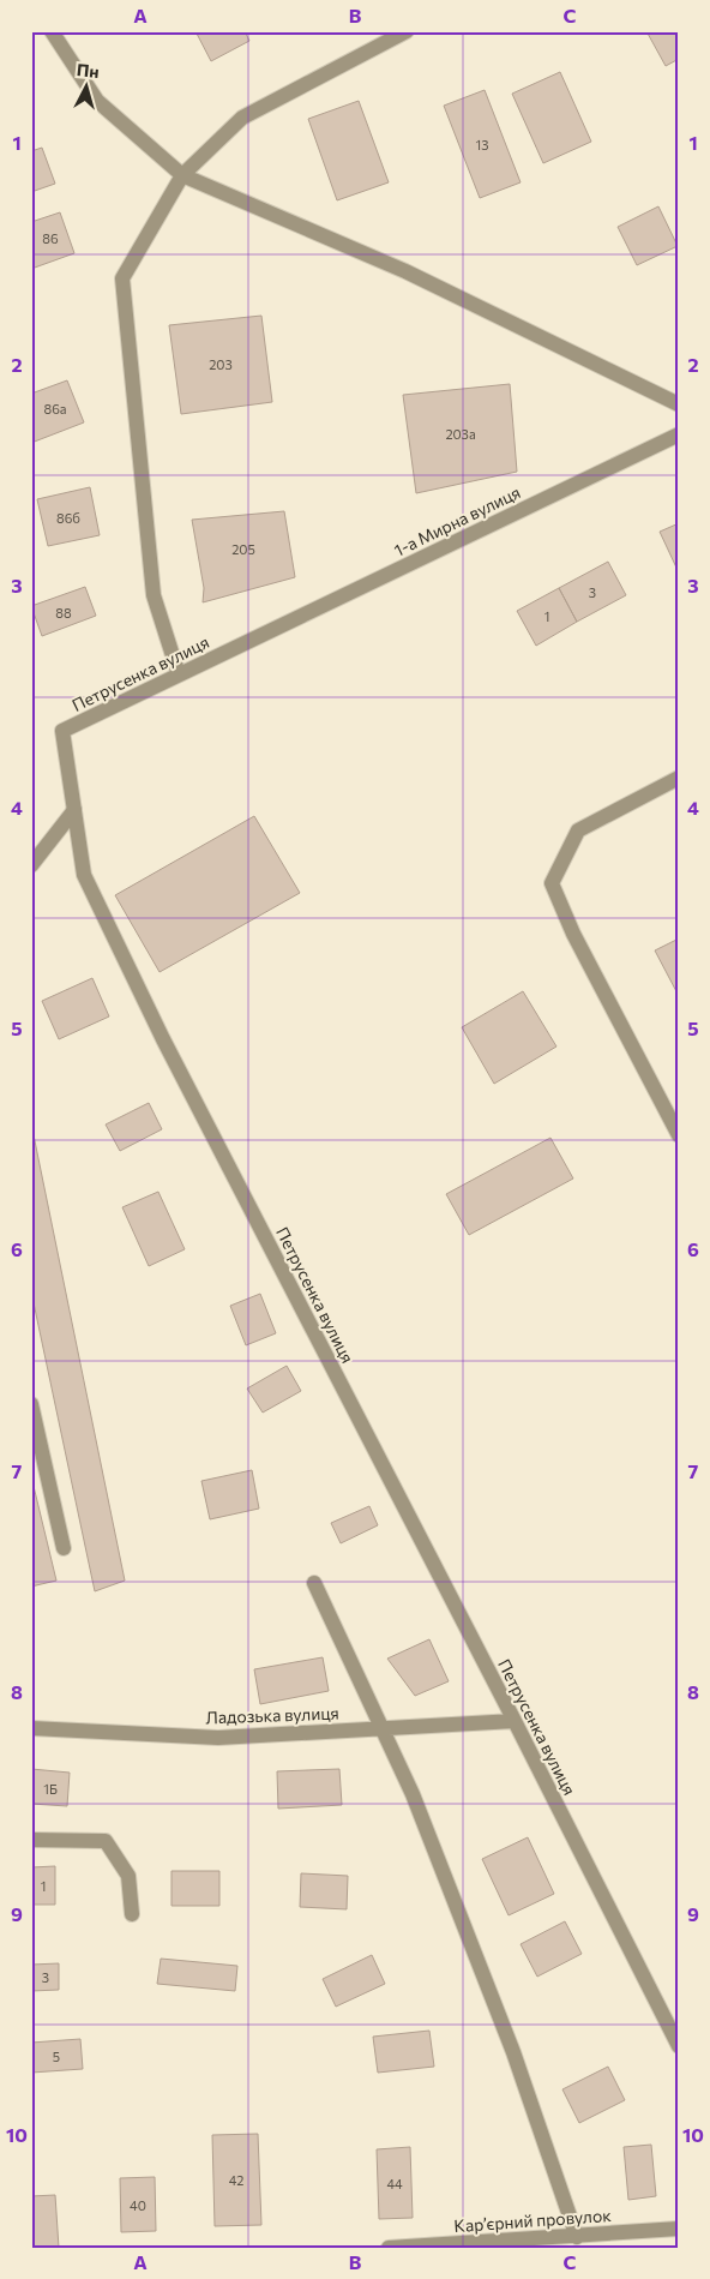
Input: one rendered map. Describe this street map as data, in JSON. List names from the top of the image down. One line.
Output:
{"streets":{"street":["1-а Мирна вулиця","Петрусенка вулиця","Ладозька вулиця","Кар’єрний провулок"]},"crossings":[["1-а Мирна вулиця","Петрусенка вулиця"],["Петрусенка вулиця","Ладозька вулиця"]],"house_numbers":["13","86","203","86а","203а","86б","205","3","88","1","1Б","1","3","5","42","44","40"],"north":"top","grid":{"columns":["A","B","C"],"rows":["1","2","3","4","5","6","7","8","9","10"]}}
